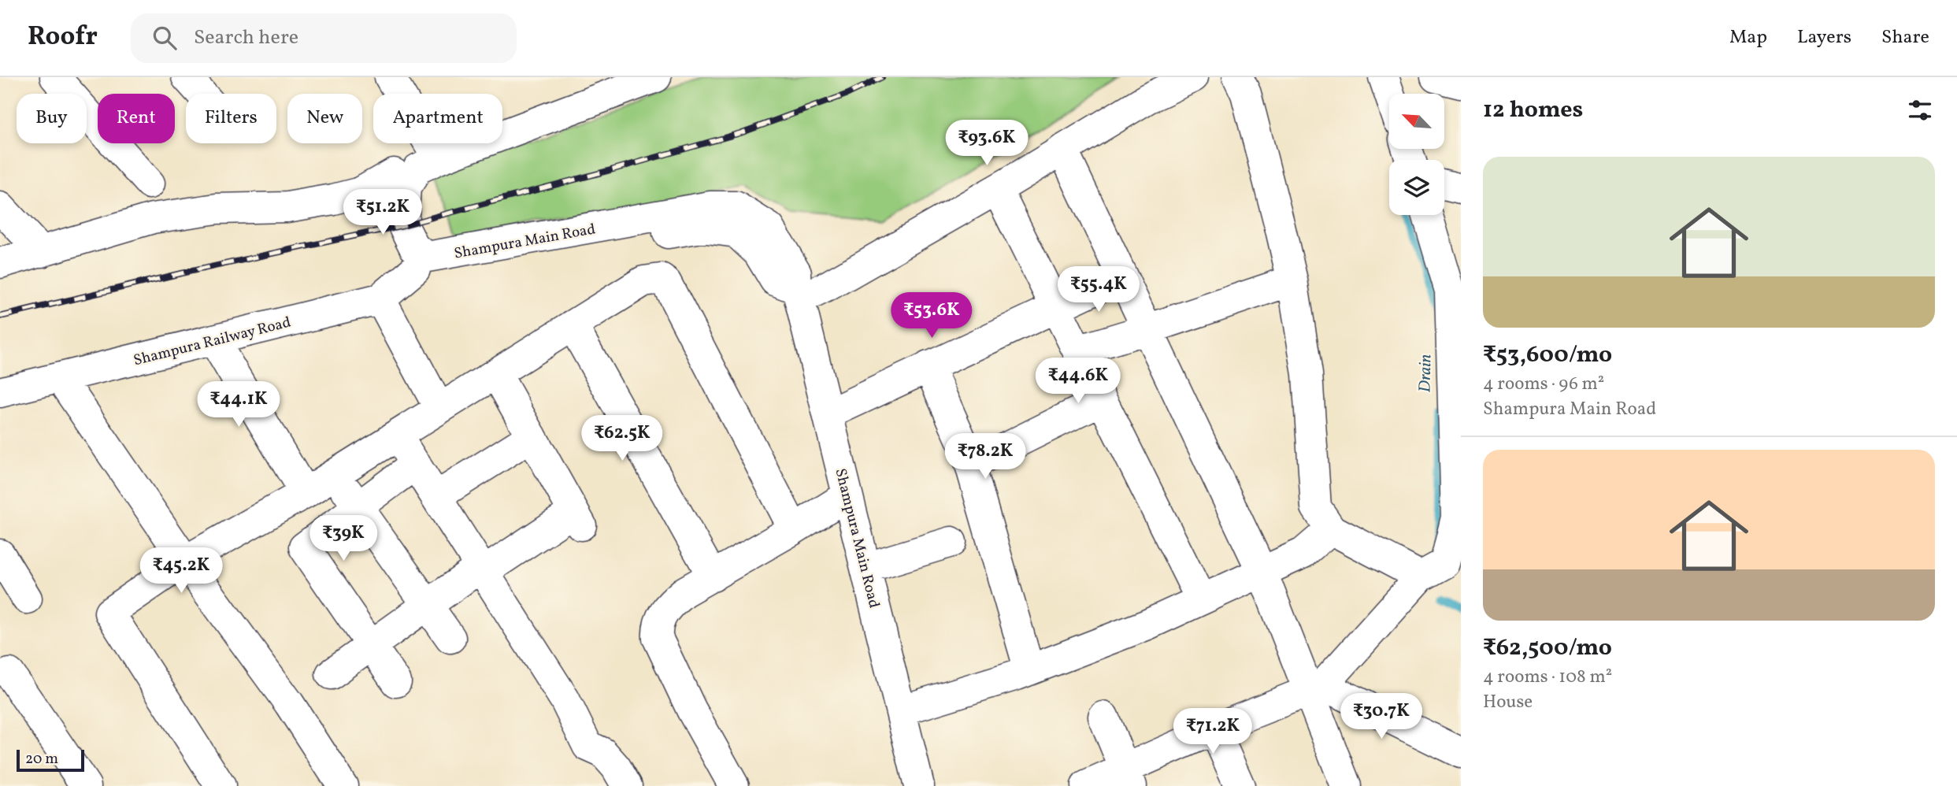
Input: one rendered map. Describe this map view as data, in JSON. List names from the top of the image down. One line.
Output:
{"streets":{"street":["Shampura Main Road","Shampura Railway Road"]},"crossings":[["Shampura Main Road","Shampura Railway Road"]],"water":["Drain"],"scale_bar":"20 m","north":"top left","page":{"header":"Roofr","search":"Search here","nav":["Map","Layers","Share"],"heading":"12 homes","chip":["Buy","Rent","Filters","New","Apartment"],"price":["₹93.6K","₹51.2K","₹55.4K","₹53.6K","₹44.6K","₹44.1K","₹62.5K","₹78.2K","₹39K","₹45.2K","₹30.7K","₹71.2K"],"list":[{"name":"₹53,600/mo","note":"4 rooms · 96 m² · Shampura Main Road"},{"name":"₹62,500/mo","note":"4 rooms · 108 m² · House"}],"scale":"20 m"}}
